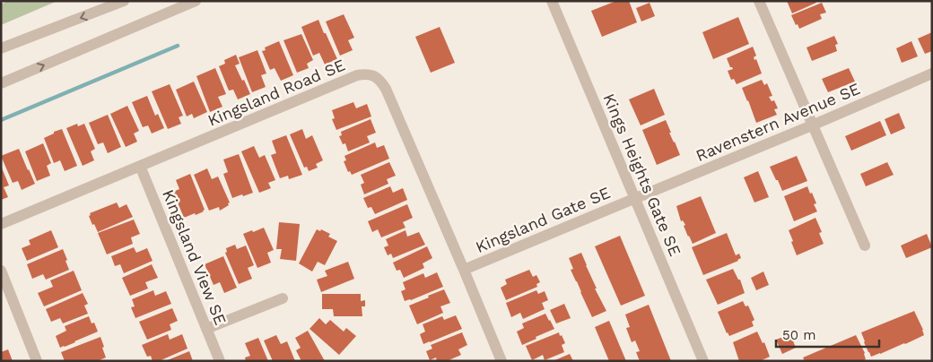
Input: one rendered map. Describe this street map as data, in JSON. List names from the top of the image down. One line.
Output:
{"streets":{"street":["Kingsland Road SE","Ravenstern Avenue SE","Kings Heights Gate SE","Kingsland Gate SE","Kingsland View SE"]},"crossings":[["Kingsland Road SE","Kingsland Gate SE"],["Kingsland Road SE","Kingsland View SE"],["Ravenstern Avenue SE","Kings Heights Gate SE"],["Ravenstern Avenue SE","Kingsland Gate SE"],["Kings Heights Gate SE","Kingsland Gate SE"]],"scale_bar":"50 m"}
